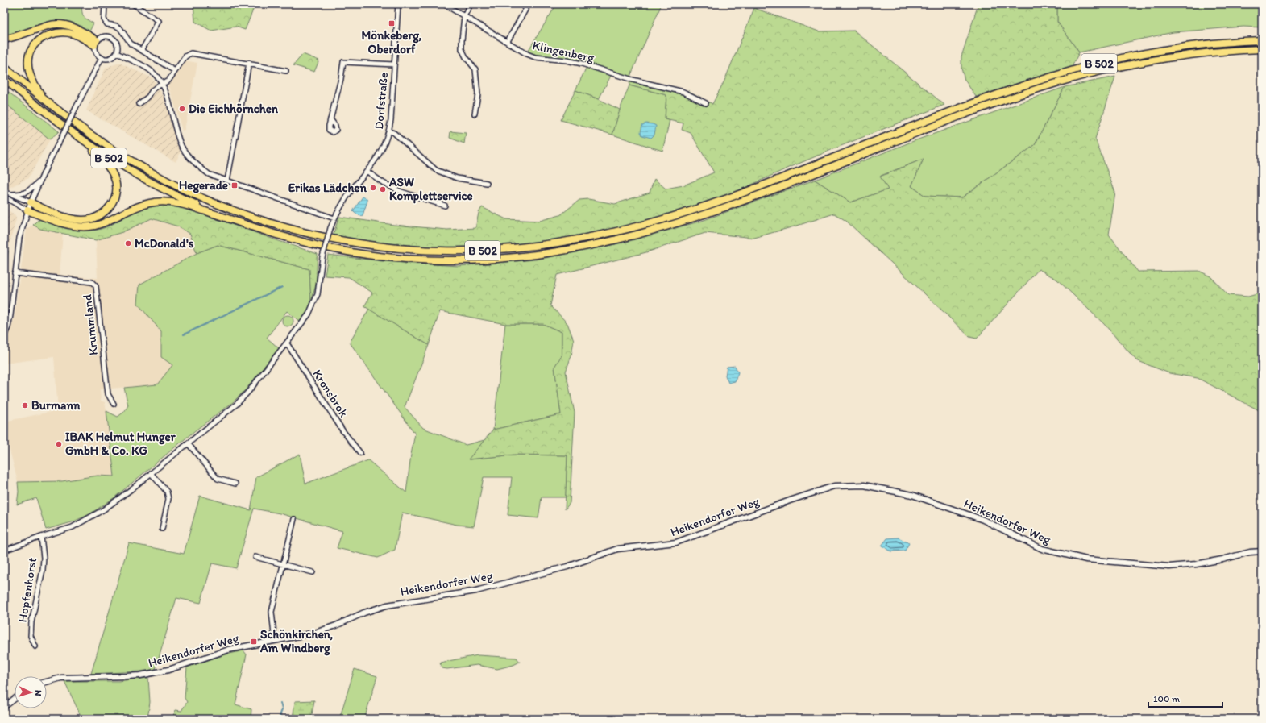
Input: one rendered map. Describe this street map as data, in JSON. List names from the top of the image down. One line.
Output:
{"streets":{"highway":["B 502"],"street":["Klingenberg","Dorfstraße","Krummland","Kronsbrok","Heikendorfer Weg","Hopfenhorst"]},"crossings":[["Dorfstraße","Kronsbrok"],["Dorfstraße","Hopfenhorst"]],"places":{"transit":["Mönkeberg, Oberdorf","Hegerade","Schönkirchen, Am Windberg"],"other":["Die Eichhörnchen","Erikas Lädchen","ASW Komplettservice","McDonald's","Burmann","IBAK Helmut Hunger GmbH & Co. KG"]},"scale_bar":"100 m","north":"right"}
